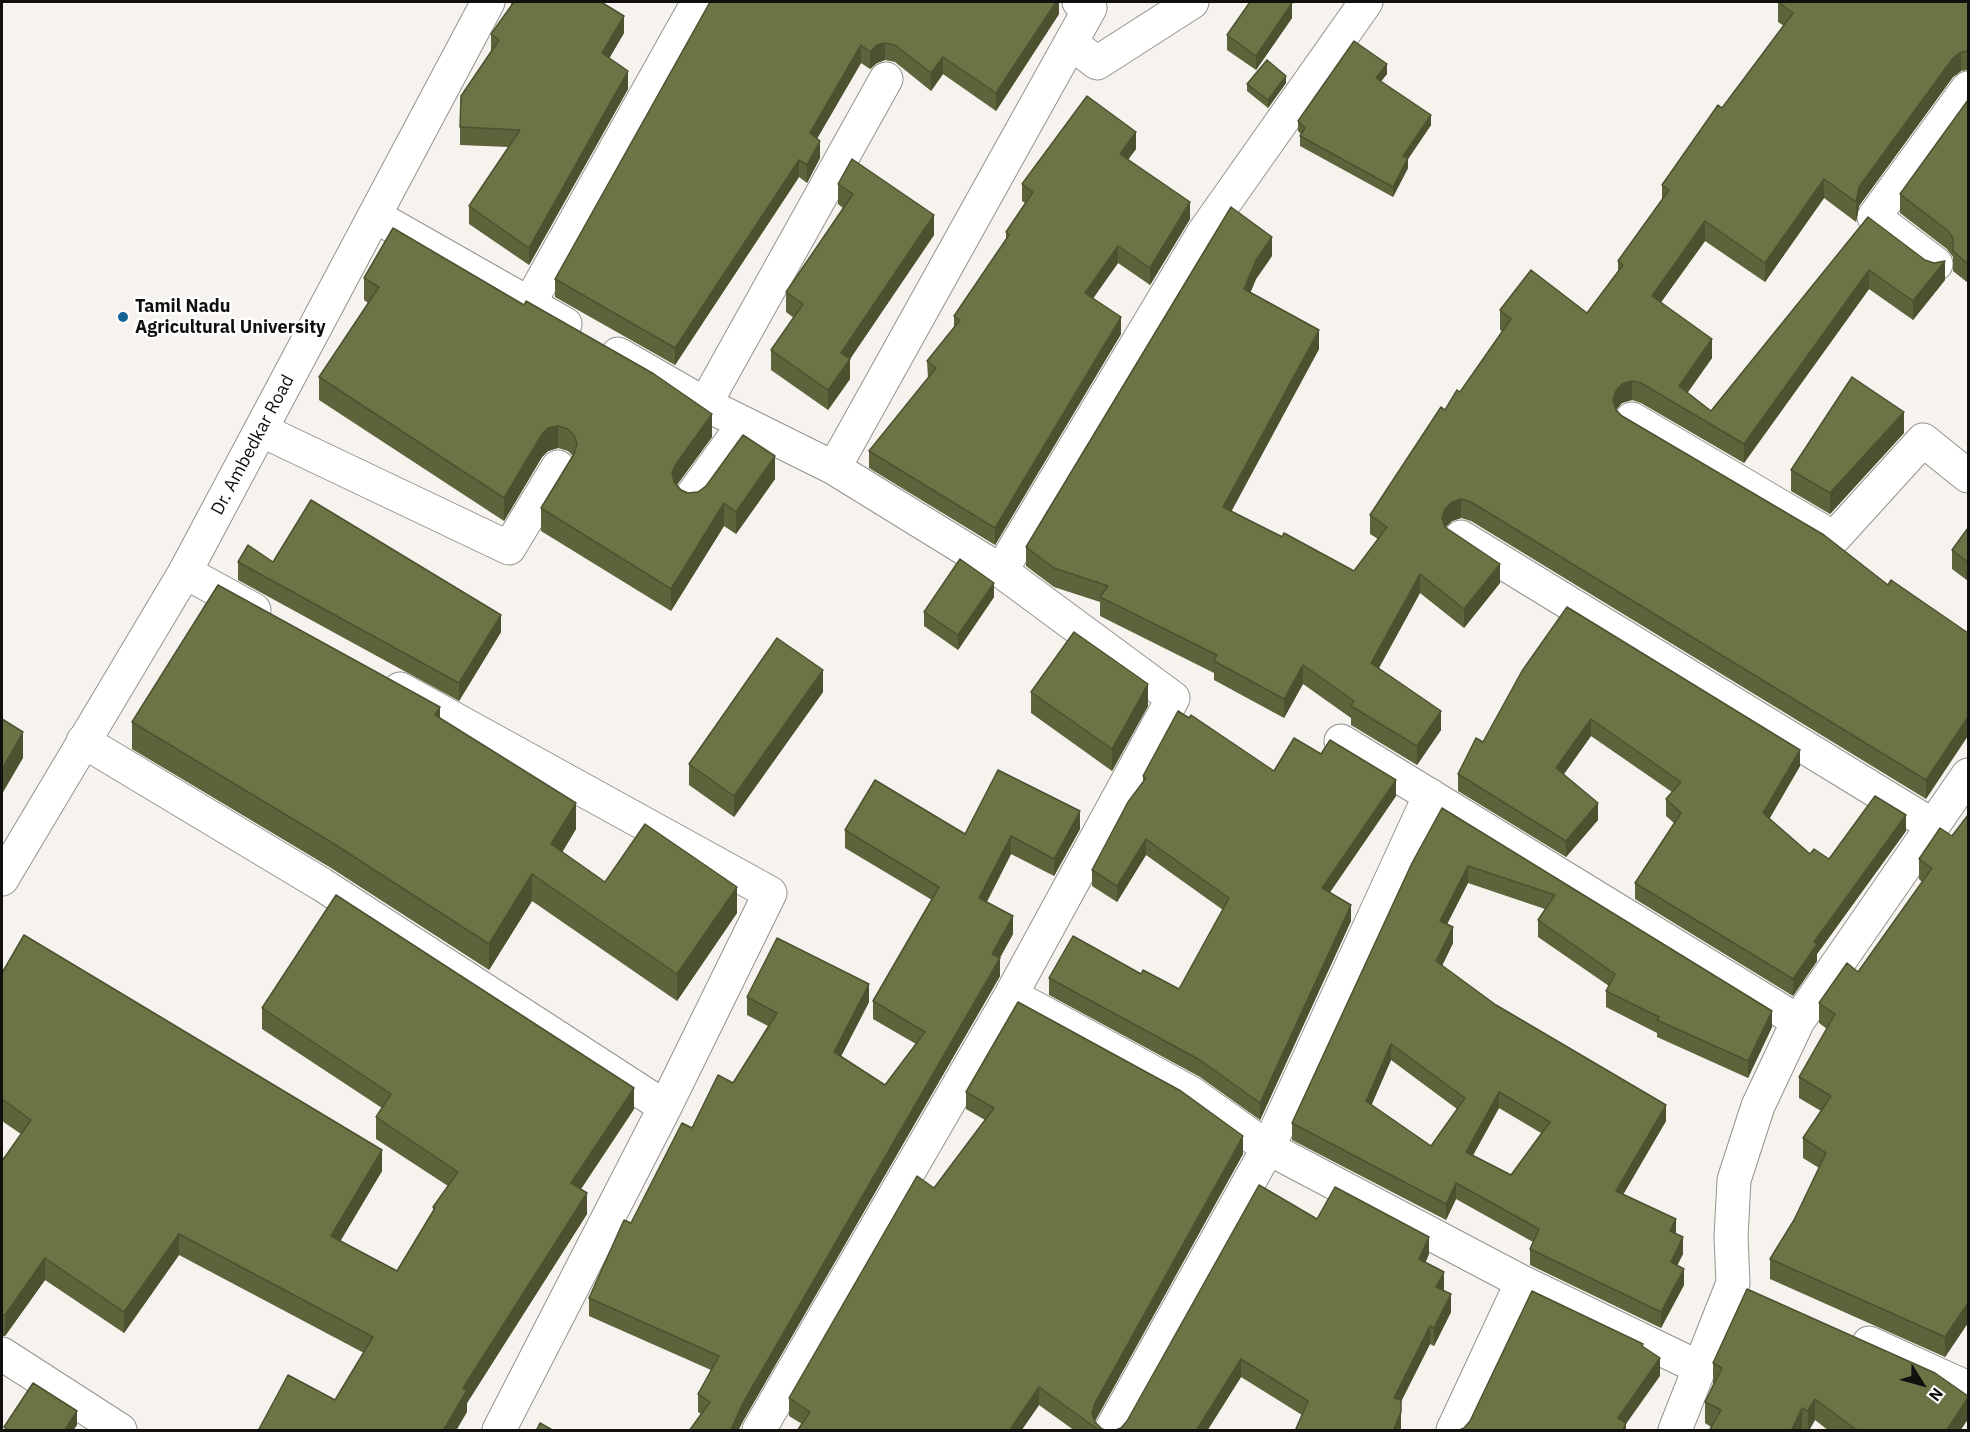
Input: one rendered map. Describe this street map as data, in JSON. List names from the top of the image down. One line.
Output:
{"streets":{"street":["Dr. Ambedkar Road"]},"places":["Tamil Nadu Agricultural University"],"north":"bottom right"}
